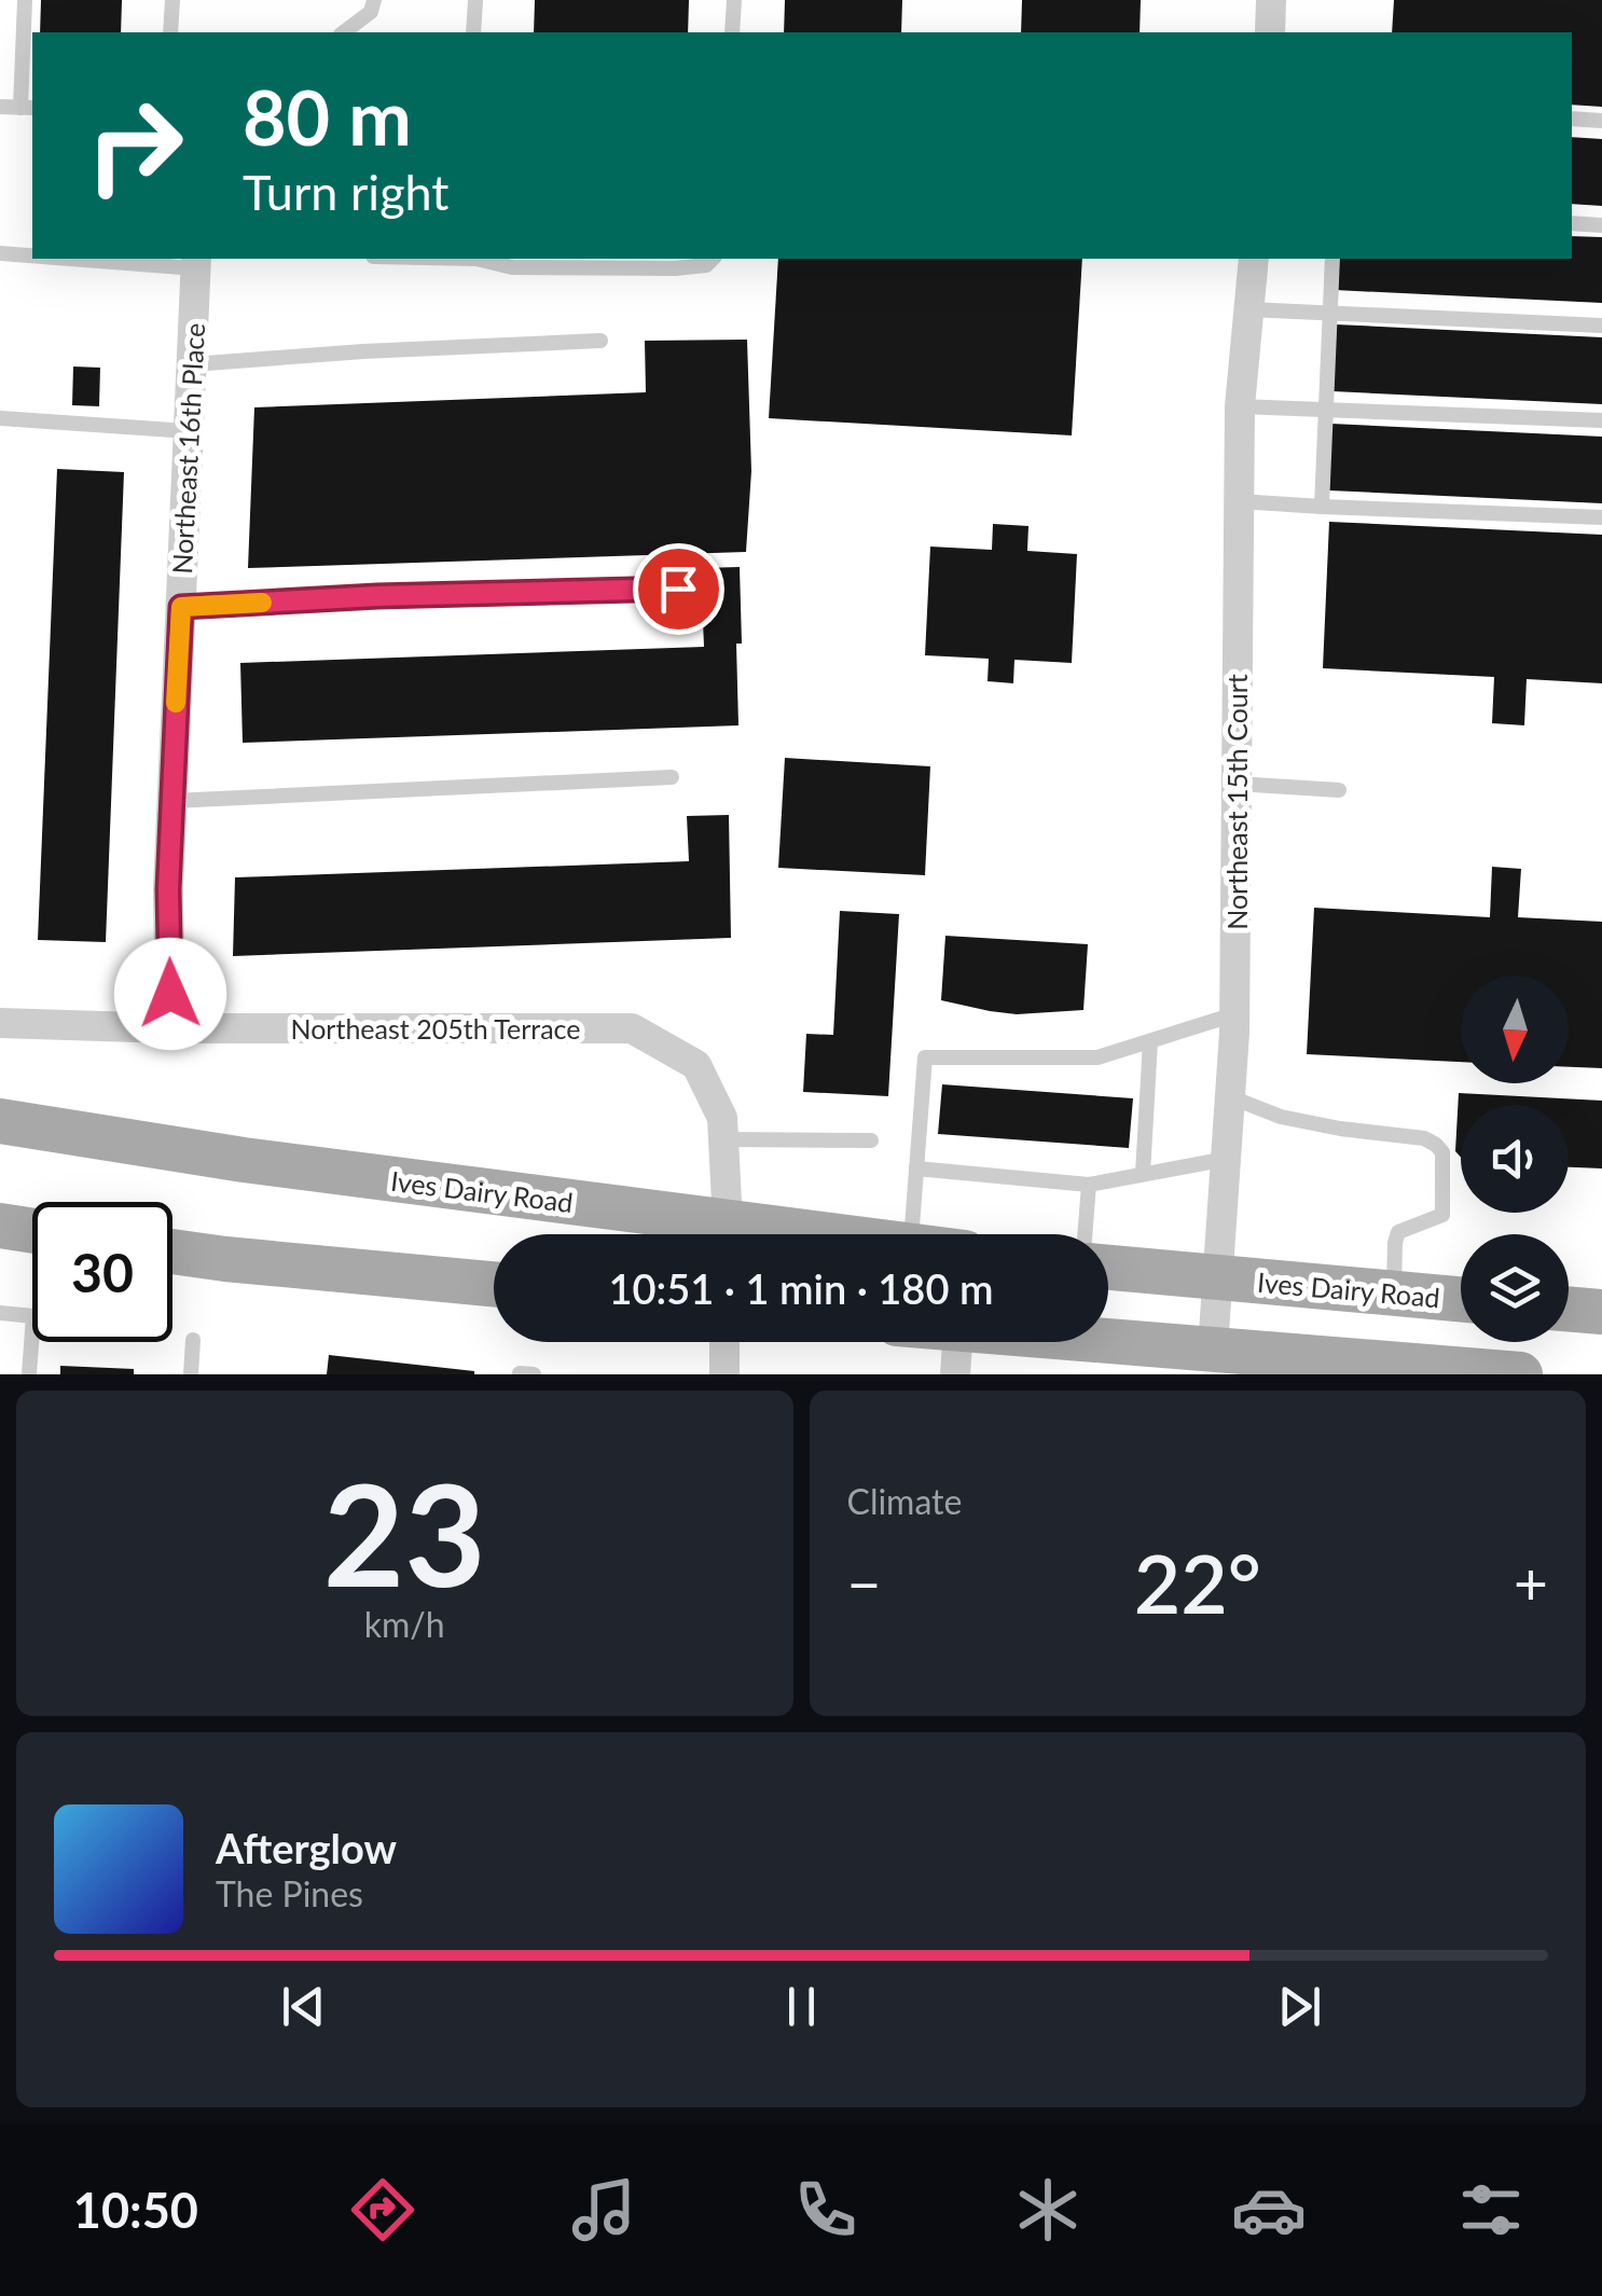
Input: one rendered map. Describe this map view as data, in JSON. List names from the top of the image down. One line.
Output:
{"streets":{"main road":["Ives Dairy Road"],"street":["Northeast 16th Place","Northeast 15th Court","Northeast 205th Terrace"]},"crossings":[["Northeast 16th Place","Northeast 205th Terrace"],["Northeast 15th Court","Ives Dairy Road"]],"north":"bottom","page":{"turn":["80 m","Turn right"],"limit":"30","trip":"10:51 · 1 min · 180 m","tile":[["23","km/h"],"Climate"],"heat":["−","22°","+"],"song":["Afterglow","The Pines"],"tabs":"10:50"}}
